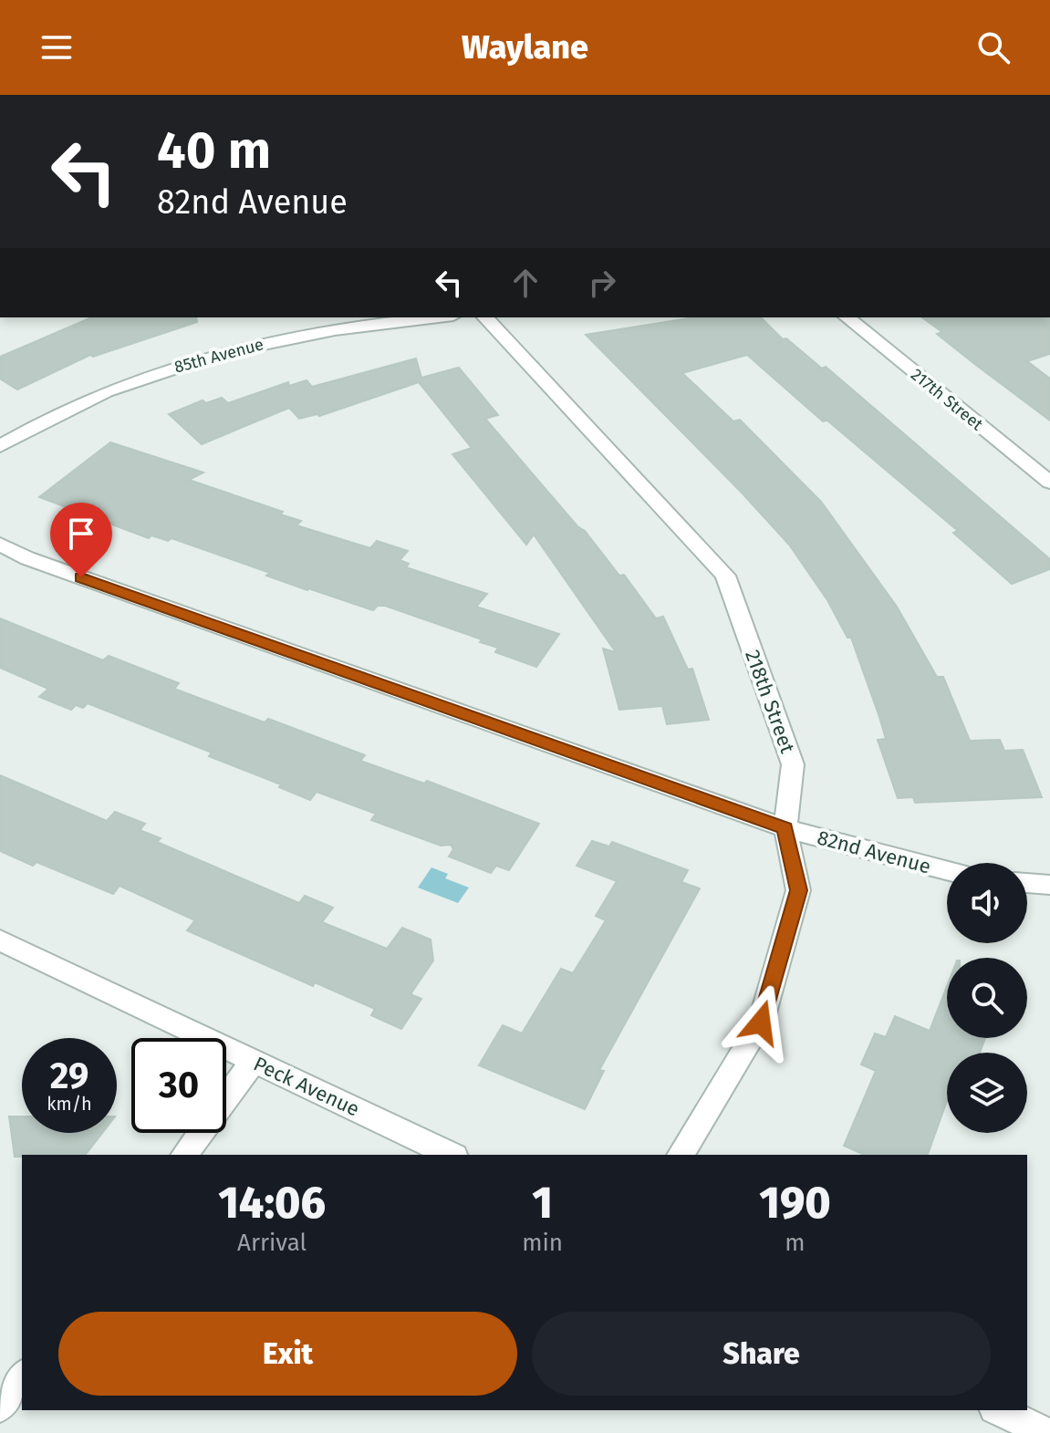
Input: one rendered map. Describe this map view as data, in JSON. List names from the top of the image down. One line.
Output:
{"streets":{"street":["85th Avenue","217th Street","218th Street","82nd Avenue","Peck Avenue"]},"crossings":[["218th Street","82nd Avenue"]],"page":{"header":"Waylane","turn":["40 m","82nd Avenue"],"speed":"29 km/h","limit":"30","eta":["14:06","Arrival","1","min","190","m"],"buttons":["Exit","Share"]}}
